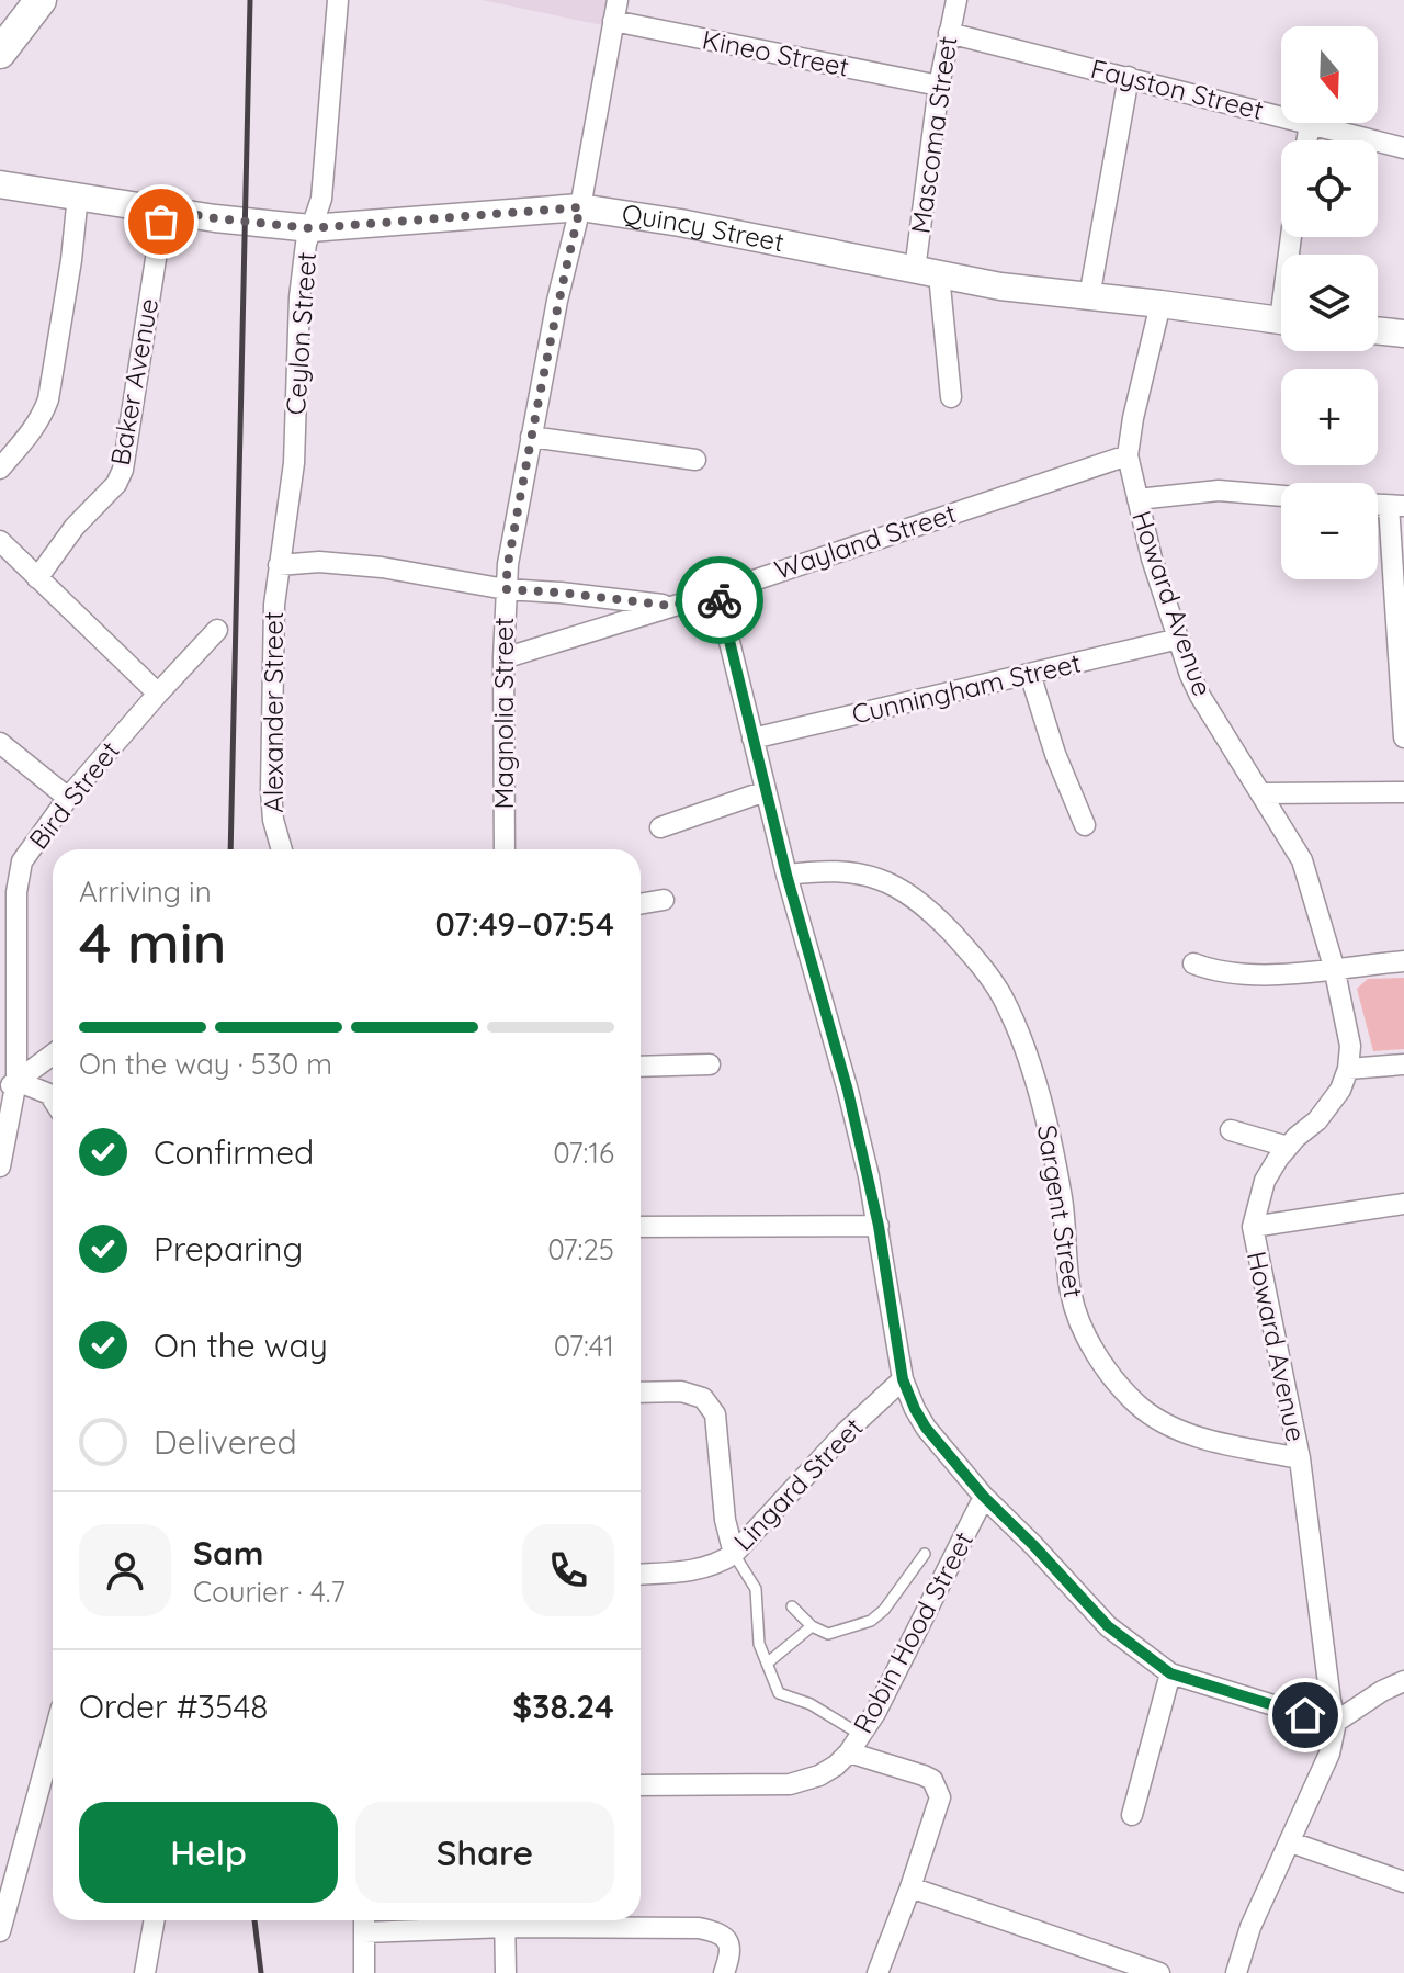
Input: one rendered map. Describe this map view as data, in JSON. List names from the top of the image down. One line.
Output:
{"streets":{"main road":["Quincy Street"],"street":["Kineo Street","Fayston Street","Mascoma Street","Ceylon Street","Baker Avenue","Wayland Street","Howard Avenue","Cunningham Street","Alexander Street","Magnolia Street","Bird Street","Sargent Street","Lingard Street","Robin Hood Street"]},"crossings":[["Kineo Street","Mascoma Street"],["Kineo Street","Magnolia Street"],["Fayston Street","Mascoma Street"],["Mascoma Street","Quincy Street"],["Quincy Street","Ceylon Street"],["Quincy Street","Baker Avenue"],["Quincy Street","Howard Avenue"],["Quincy Street","Magnolia Street"],["Ceylon Street","Alexander Street"],["Wayland Street","Howard Avenue"],["Wayland Street","Magnolia Street"],["Howard Avenue","Cunningham Street"],["Howard Avenue","Sargent Street"]],"north":"bottom","page":{"map_buttons":["+","−"],"heading":["4 min","Arriving in","07:49–07:54"],"panel":["Sam","Courier · 4.7","Order #3548","$38.24"],"bar":"On the way · 530 m","list":[["Confirmed","07:16"],["Preparing","07:25"],["On the way","07:41"],"Delivered"],"buttons":["Help","Share"]}}
